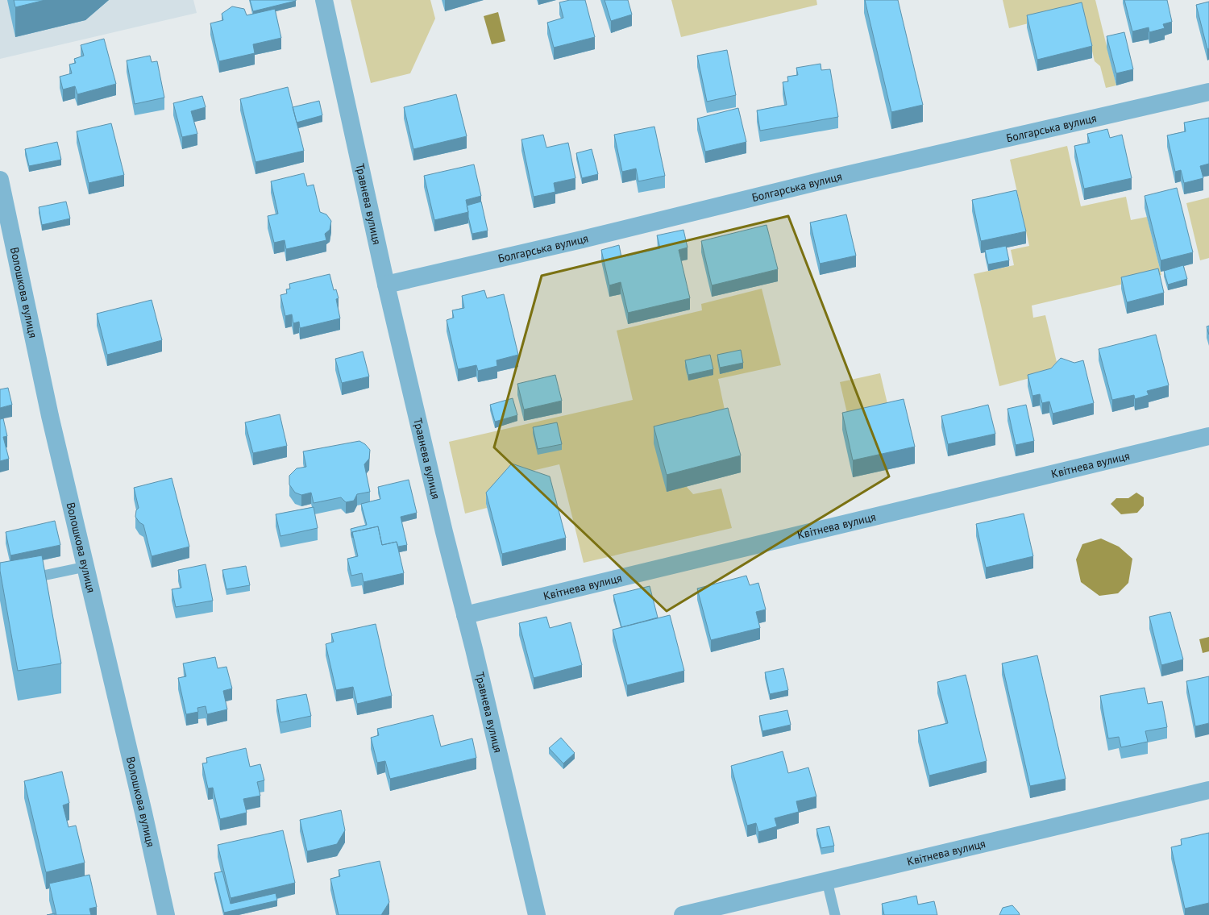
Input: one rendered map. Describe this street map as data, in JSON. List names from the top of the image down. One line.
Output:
{"streets":{"street":["Болгарська вулиця","Травнева вулиця","Волошкова вулиця","Квітнева вулиця"]},"crossings":[["Болгарська вулиця","Травнева вулиця"],["Травнева вулиця","Квітнева вулиця"]]}
